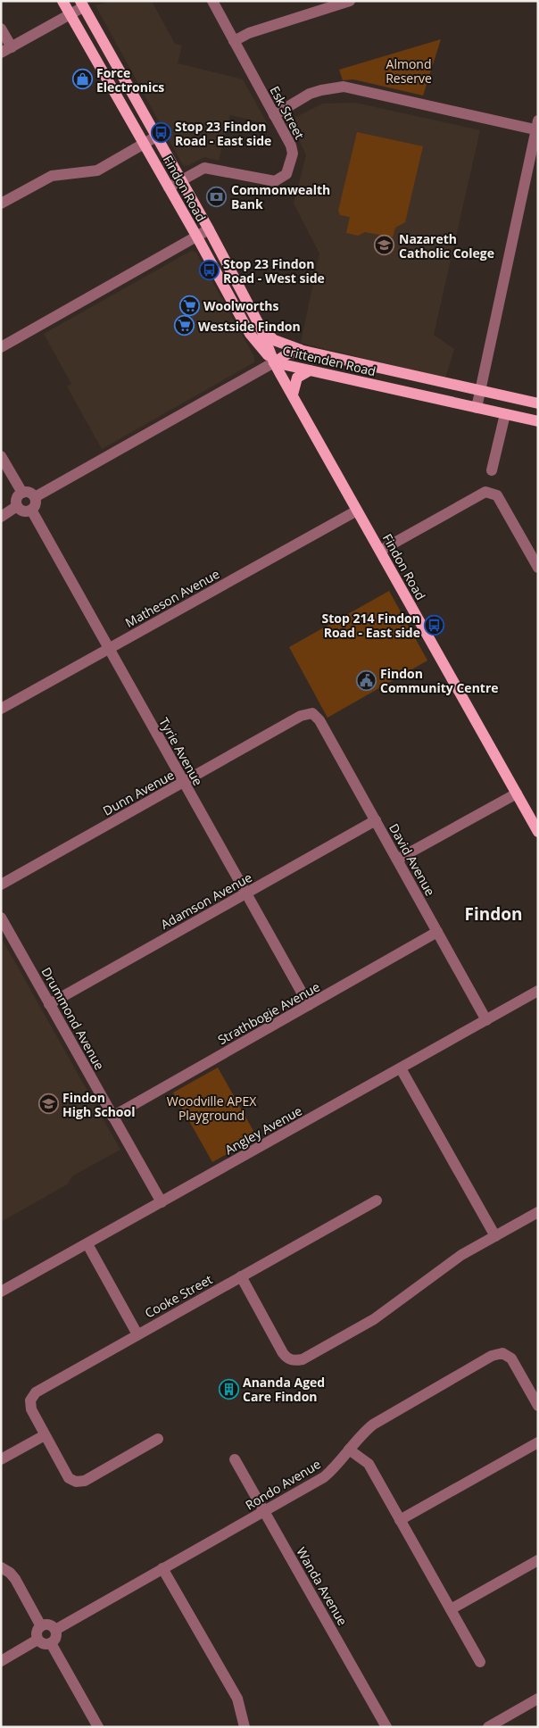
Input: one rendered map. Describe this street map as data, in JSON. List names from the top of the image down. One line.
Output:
{"streets":{"main road":["Findon Road","Crittenden Road"],"street":["Esk Street","Matheson Avenue","Tyrie Avenue","Dunn Avenue","David Avenue","Adamson Avenue","Strathbogie Avenue","Drummond Avenue","Angley Avenue","Cooke Street","Rondo Avenue","Wanda Avenue"]},"crossings":[["Esk Street","Findon Road"],["Findon Road","Crittenden Road"],["Findon Road","Matheson Avenue"],["Matheson Avenue","Tyrie Avenue"],["Tyrie Avenue","Dunn Avenue"],["Tyrie Avenue","Adamson Avenue"],["Tyrie Avenue","Strathbogie Avenue"],["Dunn Avenue","David Avenue"],["David Avenue","Adamson Avenue"],["David Avenue","Strathbogie Avenue"],["David Avenue","Angley Avenue"],["Adamson Avenue","Drummond Avenue"],["Strathbogie Avenue","Drummond Avenue"],["Drummond Avenue","Angley Avenue"],["Rondo Avenue","Wanda Avenue"]],"districts":["Findon"],"parks":["Almond Reserve","Woodville APEX Playground"],"places":{"shop":["Force Electronics"],"bus stop":["Stop 23 Findon Road - East side","Stop 23 Findon Road - West side","Stop 214 Findon Road - East side"],"bank":["Commonwealth Bank"],"school or university":["Nazareth Catholic Colege","Findon High School"],"supermarket":["Woolworths","Westside Findon"],"public building":["Findon Community Centre"],"building":["Ananda Aged Care Findon"]}}
